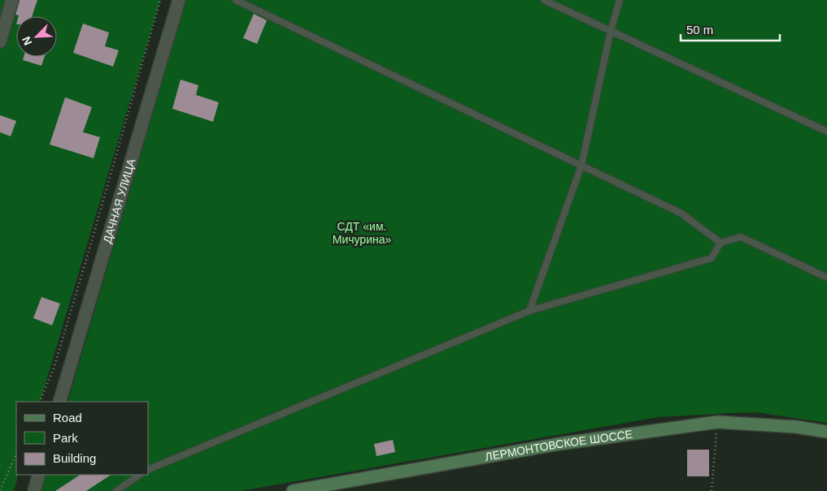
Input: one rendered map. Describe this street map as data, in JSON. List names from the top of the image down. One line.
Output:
{"streets":{"street":["ДАЧНАЯ УЛИЦА","ЛЕРМОНТОВСКОЕ ШОССЕ"]},"parks":["СДТ «им. Мичурина»"],"legend":["Road","Park","Building"],"scale_bar":"50 m","north":"bottom left"}
